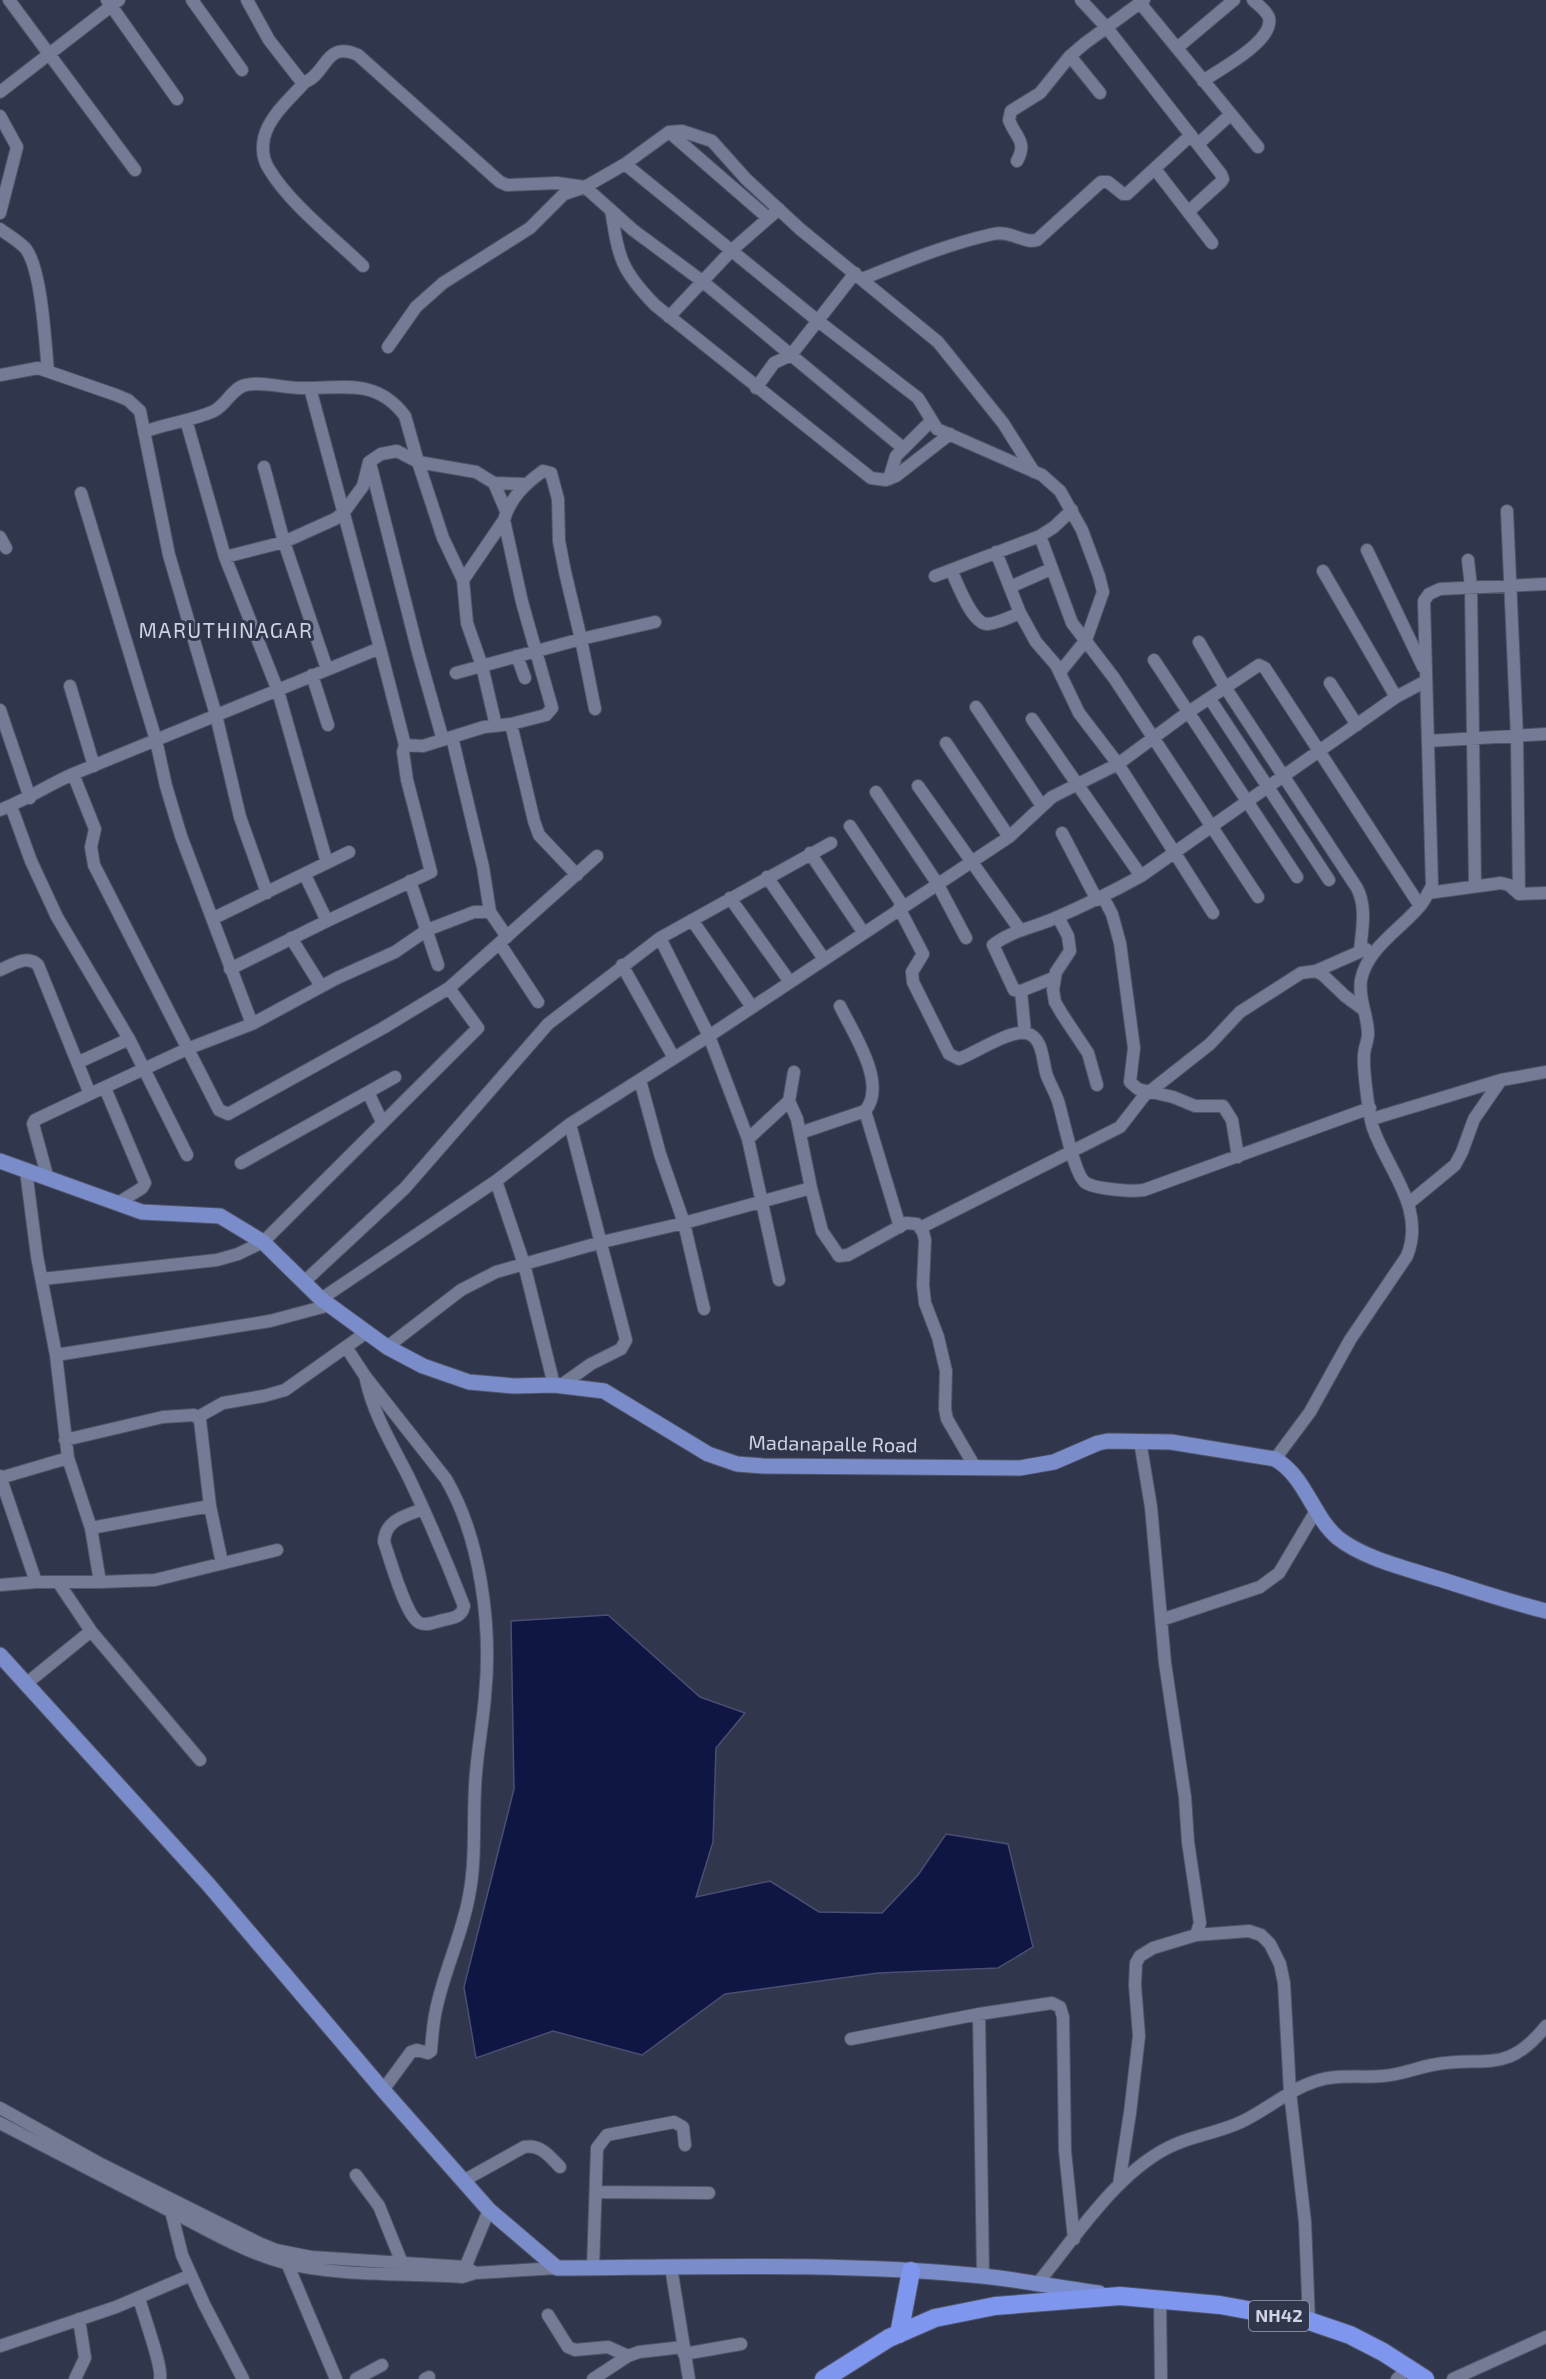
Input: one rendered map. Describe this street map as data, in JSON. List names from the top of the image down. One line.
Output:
{"streets":{"highway":["NH42"],"main road":["Madanapalle Road"]},"districts":["MARUTHINAGAR"]}
